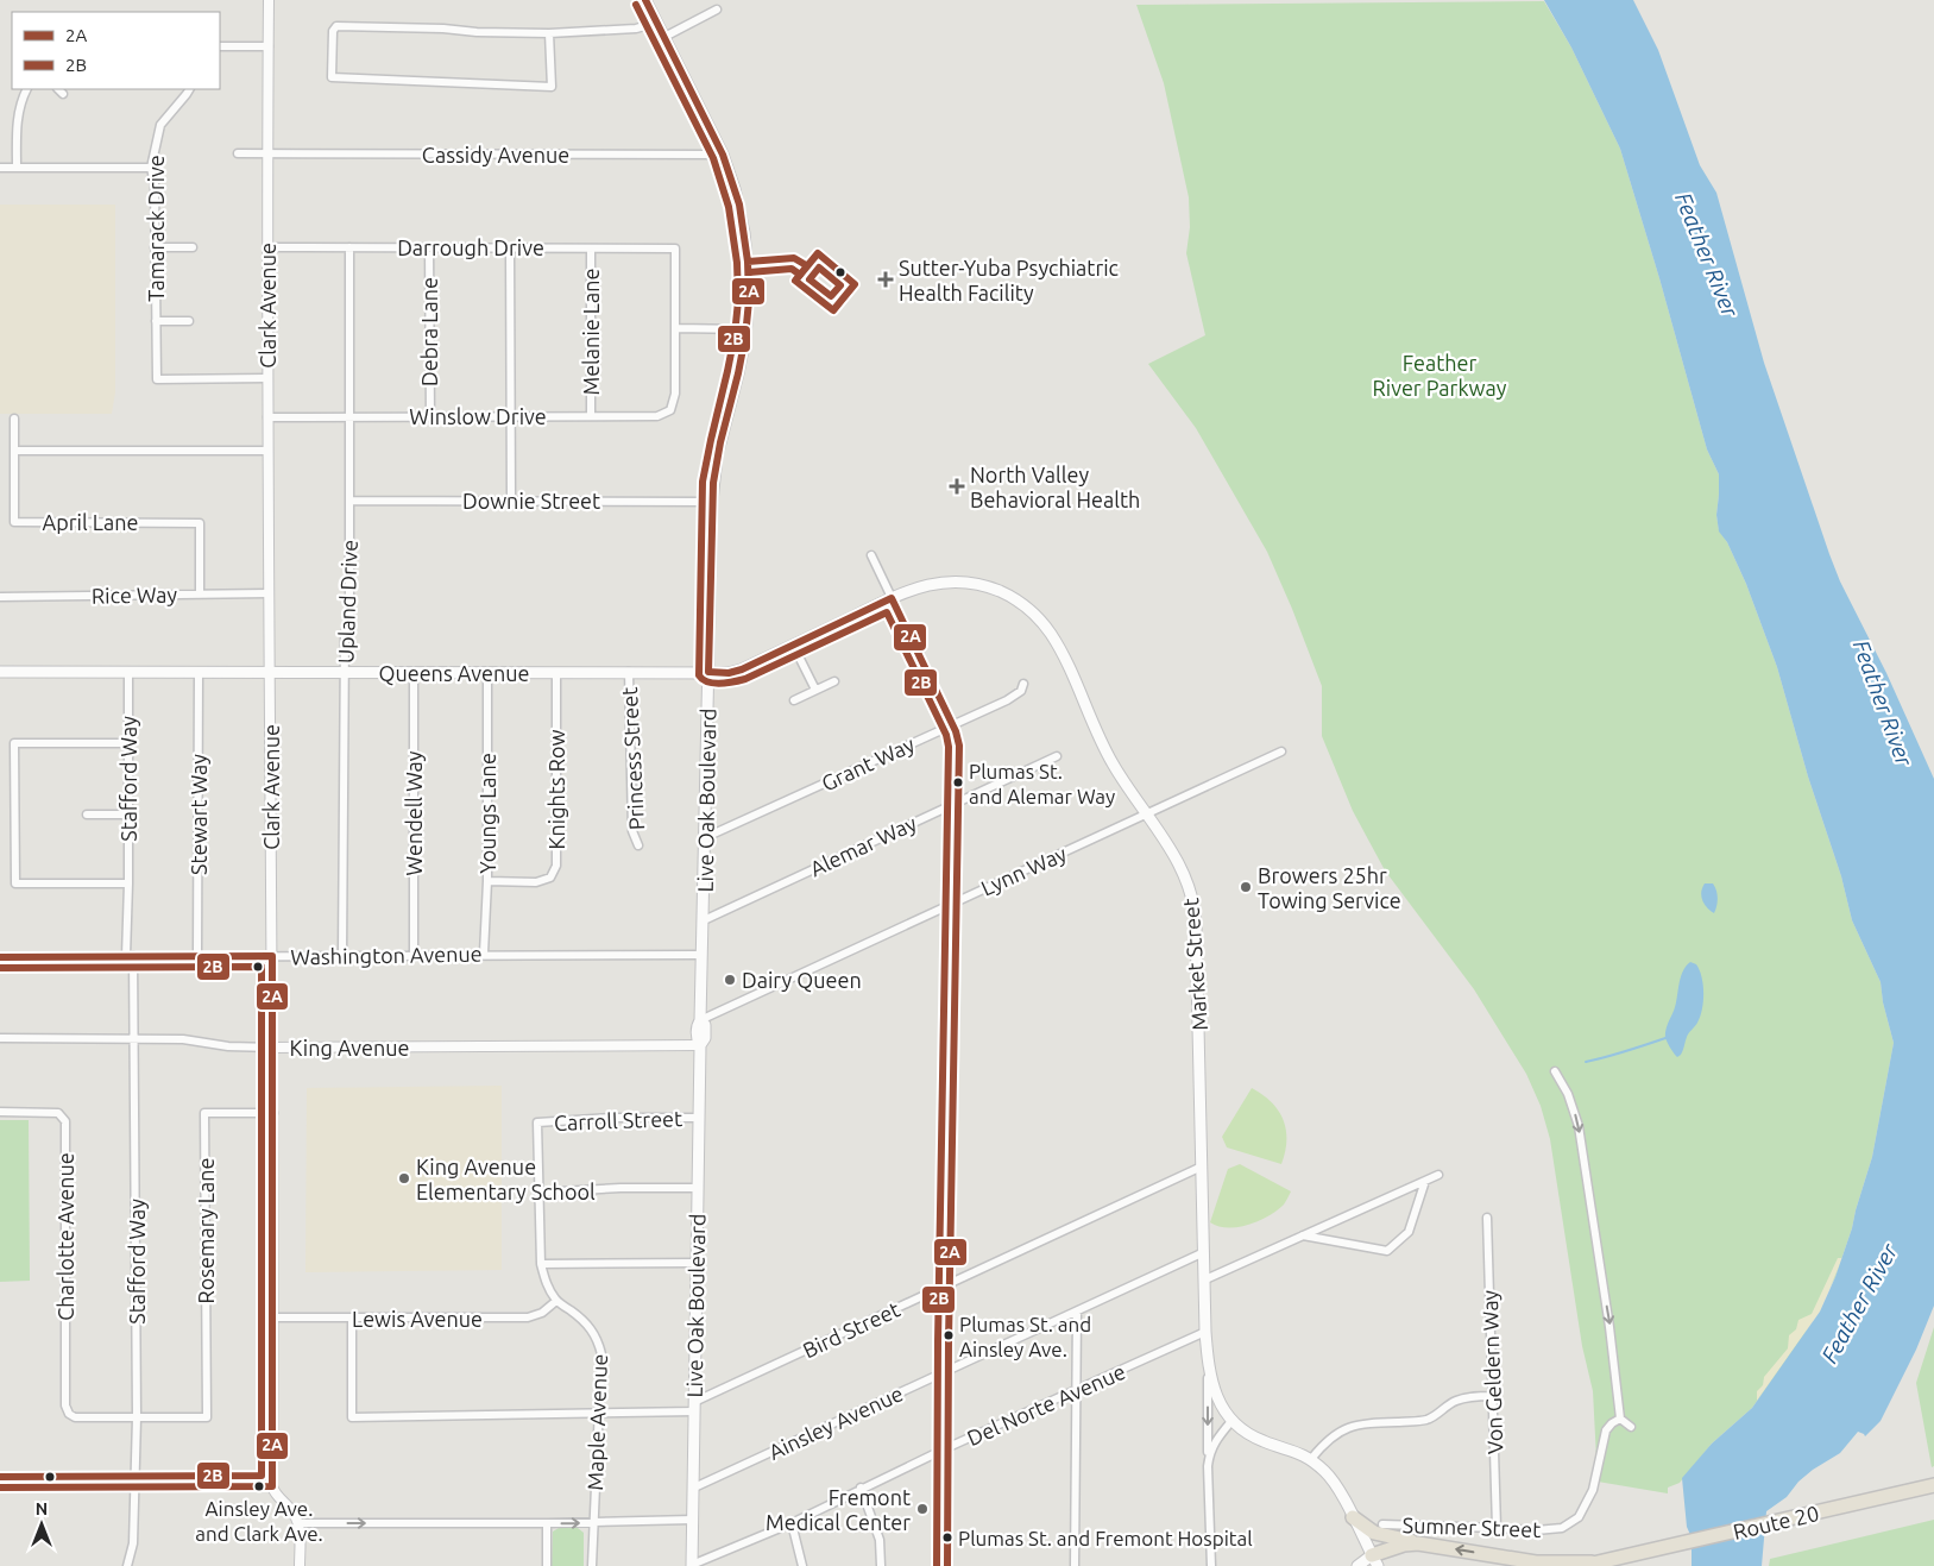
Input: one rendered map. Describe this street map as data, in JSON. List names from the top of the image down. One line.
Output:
{"streets":{"highway":["Route 20"],"main road":["Queens Avenue","Live Oak Boulevard","Market Street"],"street":["Cassidy Avenue","Tamarack Drive","Darrough Drive","Clark Avenue","Debra Lane","Melanie Lane","Winslow Drive","Downie Street","April Lane","Rice Way","Upland Drive","Princess Street","Grant Way","Stafford Way","Knights Row","Wendell Way","Youngs Lane","Stewart Way","Alemar Way","Lynn Way","Washington Avenue","King Avenue","Carroll Street","Rosemary Lane","Charlotte Avenue","Lewis Avenue","Bird Street","Von Geldern Way","Del Norte Avenue","Maple Avenue","Ainsley Avenue","Sumner Street"]},"crossings":[["Cassidy Avenue","Clark Avenue"],["Cassidy Avenue","Live Oak Boulevard"],["Tamarack Drive","Clark Avenue"],["Darrough Drive","Clark Avenue"],["Darrough Drive","Debra Lane"],["Darrough Drive","Melanie Lane"],["Darrough Drive","Winslow Drive"],["Darrough Drive","Upland Drive"],["Clark Avenue","Winslow Drive"],["Clark Avenue","Rice Way"],["Clark Avenue","Queens Avenue"],["Clark Avenue","Washington Avenue"],["Clark Avenue","King Avenue"],["Clark Avenue","Rosemary Lane"],["Clark Avenue","Lewis Avenue"],["Debra Lane","Winslow Drive"],["Melanie Lane","Winslow Drive"],["Winslow Drive","Upland Drive"],["Downie Street","Upland Drive"],["Downie Street","Live Oak Boulevard"],["April Lane","Rice Way"],["Upland Drive","Queens Avenue"],["Upland Drive","Washington Avenue"],["Queens Avenue","Princess Street"],["Queens Avenue","Stafford Way"],["Queens Avenue","Knights Row"],["Queens Avenue","Live Oak Boulevard"],["Queens Avenue","Wendell Way"],["Queens Avenue","Youngs Lane"],["Queens Avenue","Stewart Way"],["Queens Avenue","Market Street"],["Grant Way","Live Oak Boulevard"],["Stafford Way","Washington Avenue"],["Stafford Way","King Avenue"],["Stafford Way","Rosemary Lane"],["Stafford Way","Charlotte Avenue"],["Knights Row","Youngs Lane"],["Live Oak Boulevard","Alemar Way"],["Live Oak Boulevard","Lynn Way"],["Live Oak Boulevard","Washington Avenue"],["Live Oak Boulevard","King Avenue"],["Live Oak Boulevard","Carroll Street"],["Live Oak Boulevard","Bird Street"],["Live Oak Boulevard","Del Norte Avenue"],["Live Oak Boulevard","Ainsley Avenue"],["Wendell Way","Washington Avenue"],["Youngs Lane","Washington Avenue"],["Stewart Way","Washington Avenue"],["Lynn Way","Market Street"],["Market Street","Bird Street"],["Market Street","Del Norte Avenue"],["Market Street","Ainsley Avenue"],["Carroll Street","Maple Avenue"],["Rosemary Lane","Charlotte Avenue"],["Lewis Avenue","Bird Street"],["Lewis Avenue","Maple Avenue"],["Bird Street","Maple Avenue"],["Von Geldern Way","Sumner Street"]],"water":["Feather River"],"parks":["Feather River Parkway"],"places":{"health":["Sutter-Yuba Psychiatric Health Facility","North Valley Behavioral Health"],"other":["Plumas St. and Alemar Way","Browers 25hr Towing Service","Dairy Queen","King Avenue Elementary School","Plumas St. and Ainsley Ave.","Ainsley Ave. and Clark Ave.","Fremont Medical Center","Plumas St. and Fremont Hospital"]},"lines":["transit line 2A","transit line 2B"],"legend":["2A","2B"],"north":"top"}
